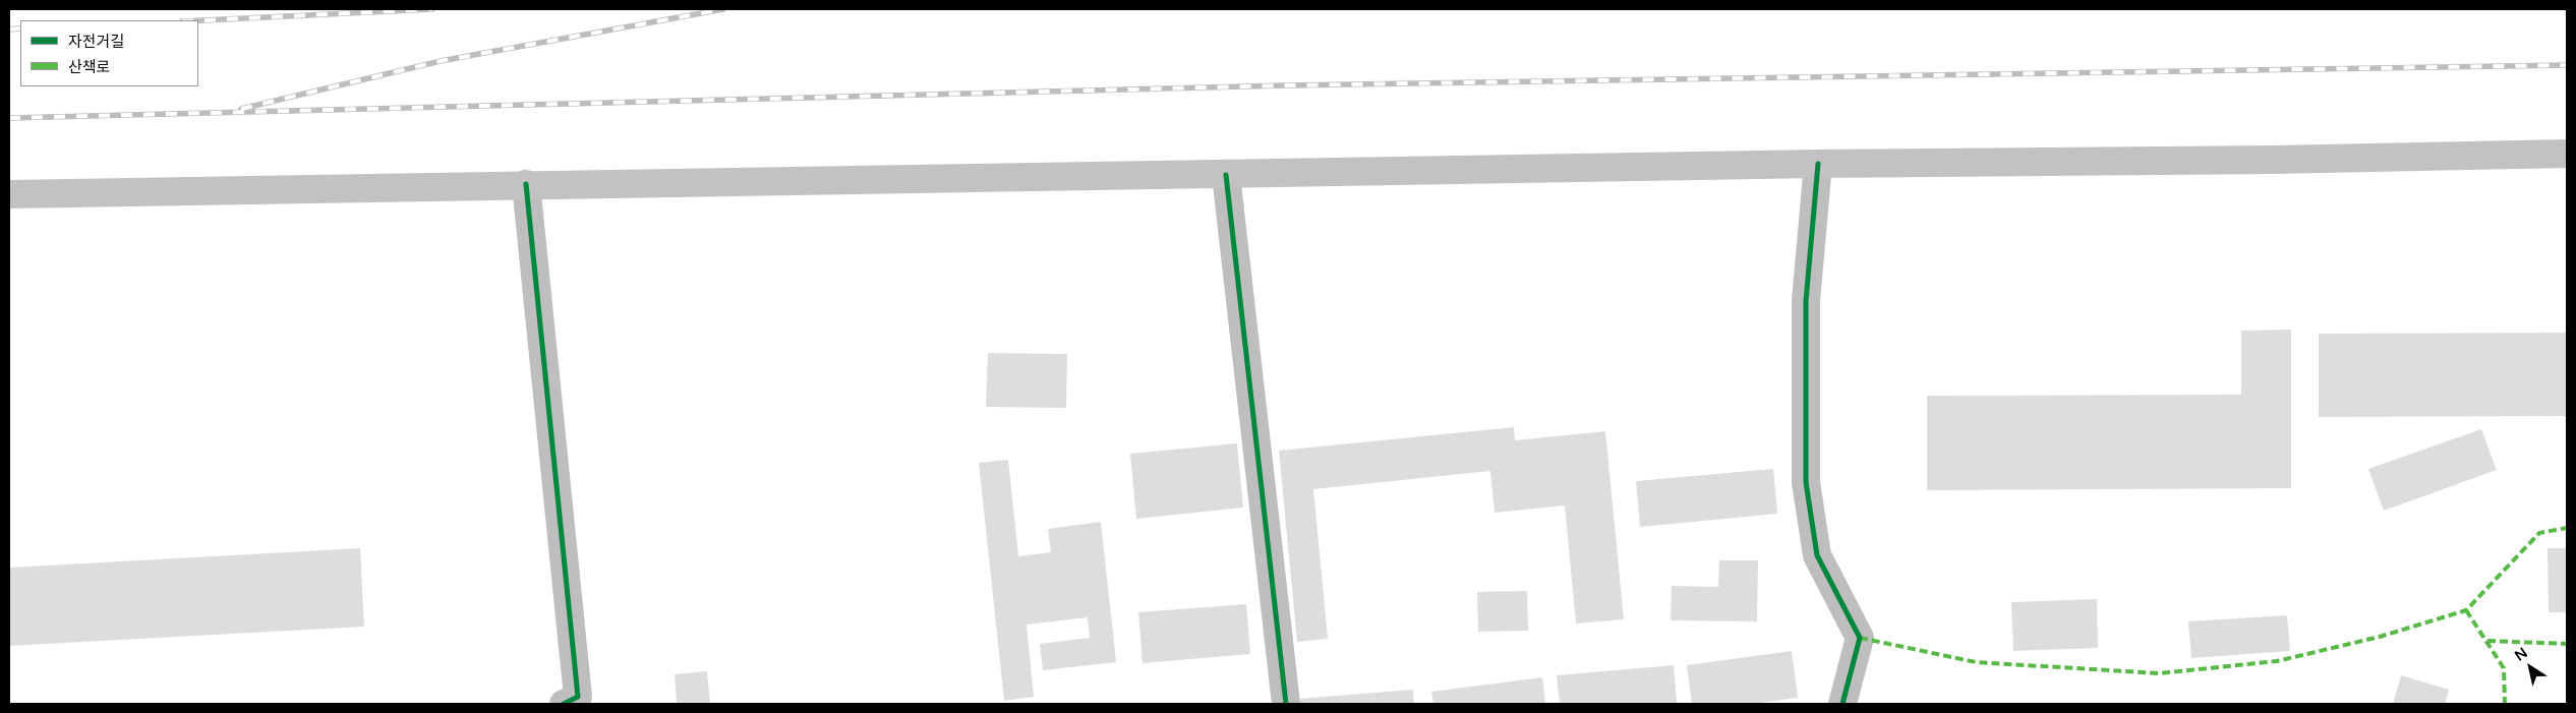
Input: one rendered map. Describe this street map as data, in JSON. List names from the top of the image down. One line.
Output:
{"legend":["자전거길","산책로"],"north":"top left"}
